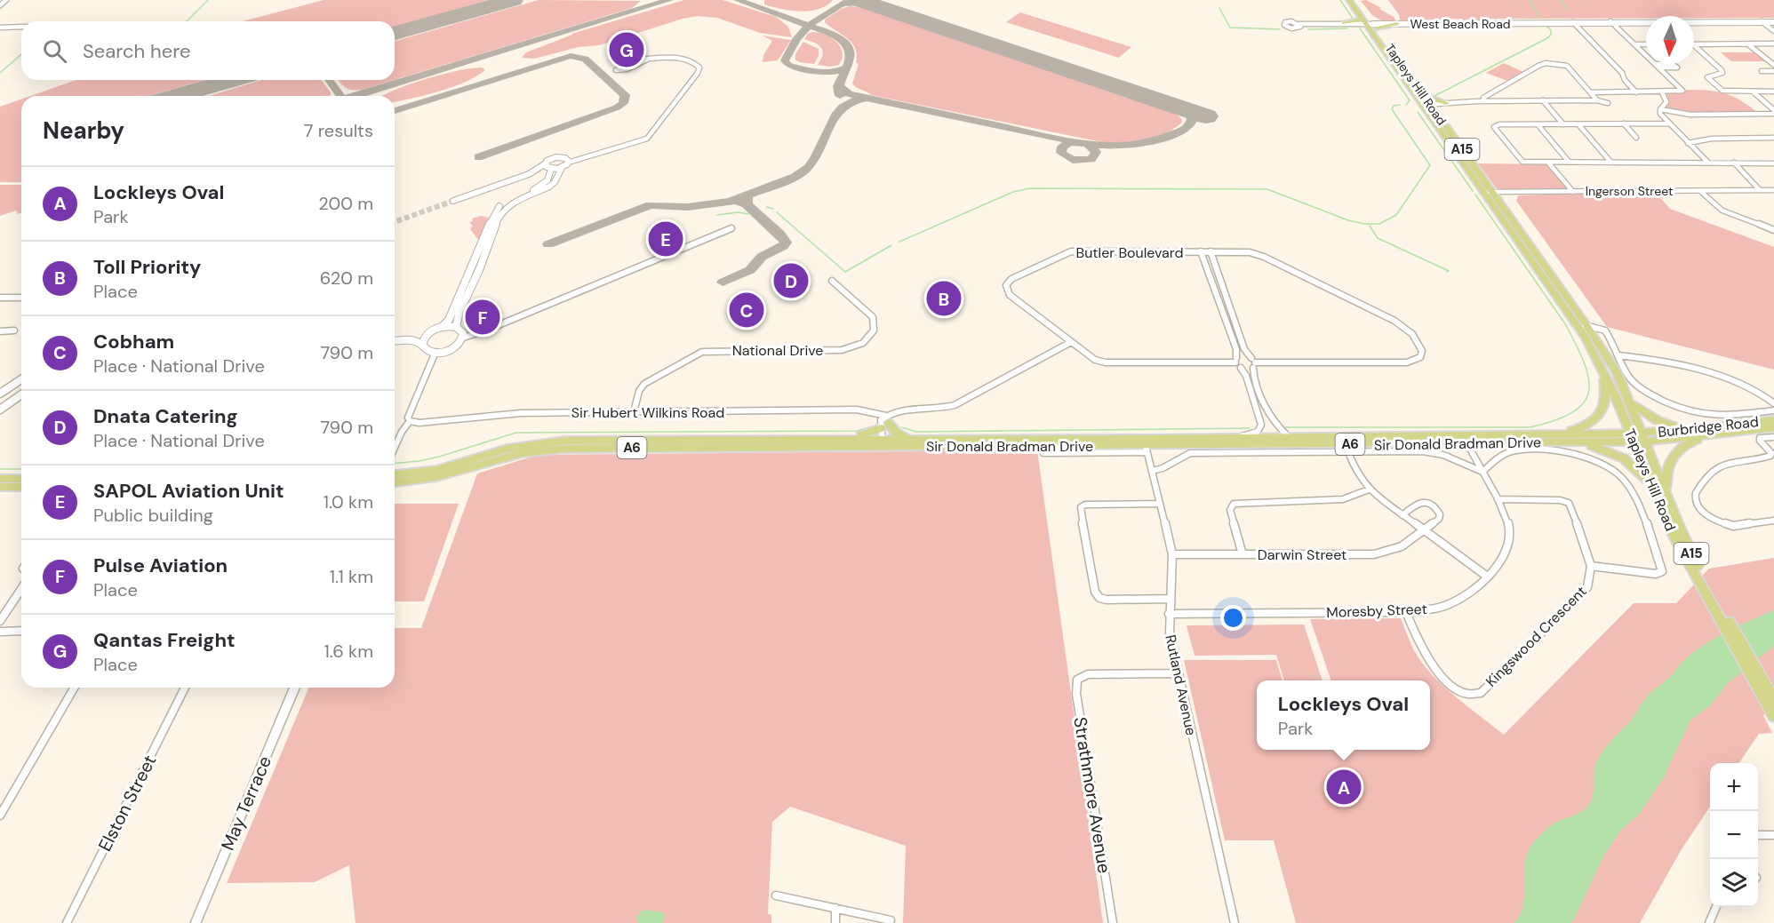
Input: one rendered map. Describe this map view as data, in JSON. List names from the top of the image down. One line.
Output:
{"streets":{"main road":["Tapleys Hill Road","A15","Burbridge Road","Sir Donald Bradman Drive","A6"],"street":["West Beach Road","Ingerson Street","Butler Boulevard","National Drive","Sir Hubert Wilkins Road","Darwin Street","Moresby Street","Kingswood Crescent","Rutland Avenue","Strathmore Avenue","Elston Street","May Terrace"]},"crossings":[["Tapleys Hill Road","Ingerson Street"],["Tapleys Hill Road","Burbridge Road"],["Tapleys Hill Road","Sir Donald Bradman Drive"],["Tapleys Hill Road","A6"],["National Drive","Sir Hubert Wilkins Road"],["Burbridge Road","A6"],["Sir Donald Bradman Drive","A6"],["Sir Donald Bradman Drive","Moresby Street"],["Sir Donald Bradman Drive","Rutland Avenue"],["Darwin Street","Rutland Avenue"],["Moresby Street","Kingswood Crescent"],["Moresby Street","Rutland Avenue"],["Rutland Avenue","Strathmore Avenue"]],"north":"bottom","page":{"search":"Search here","pins":["G","E","D","B","C","F","A"],"heading":["Nearby","7 results"],"list":[{"mark":"A","name":"Lockleys Oval","note":"Park","value":"200 m"},{"mark":"B","name":"Toll Priority","note":"Place","value":"620 m"},{"mark":"C","name":"Cobham","note":"Place · National Drive","value":"790 m"},{"mark":"D","name":"Dnata Catering","note":"Place · National Drive","value":"790 m"},{"mark":"E","name":"SAPOL Aviation Unit","note":"Public building","value":"1.0 km"},{"mark":"F","name":"Pulse Aviation","note":"Place","value":"1.1 km"},{"mark":"G","name":"Qantas Freight","note":"Place","value":"1.6 km"}],"popup":["Lockleys Oval","Park"],"map_buttons":["+","−"]}}
